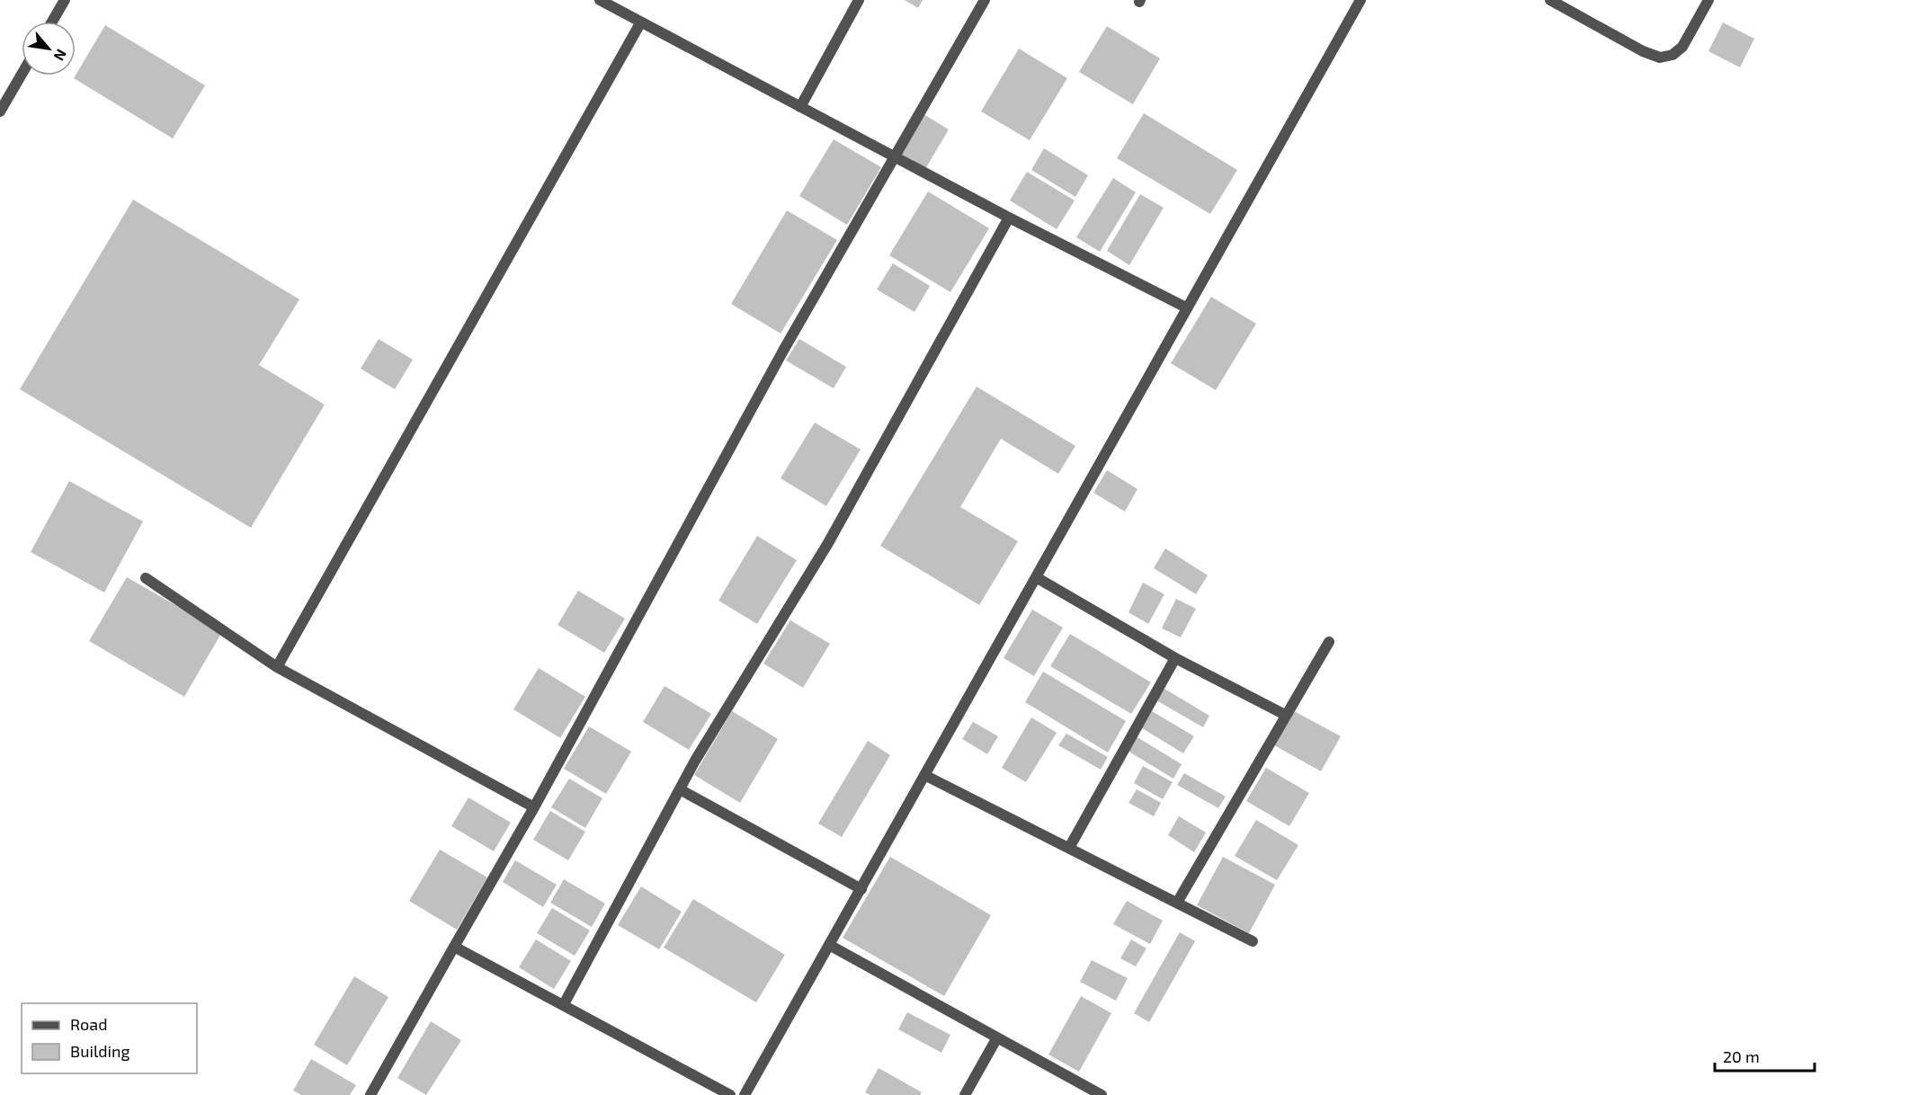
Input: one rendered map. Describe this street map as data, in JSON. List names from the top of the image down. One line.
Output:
{"legend":["Road","Building"],"scale_bar":"20 m","north":"bottom right"}
